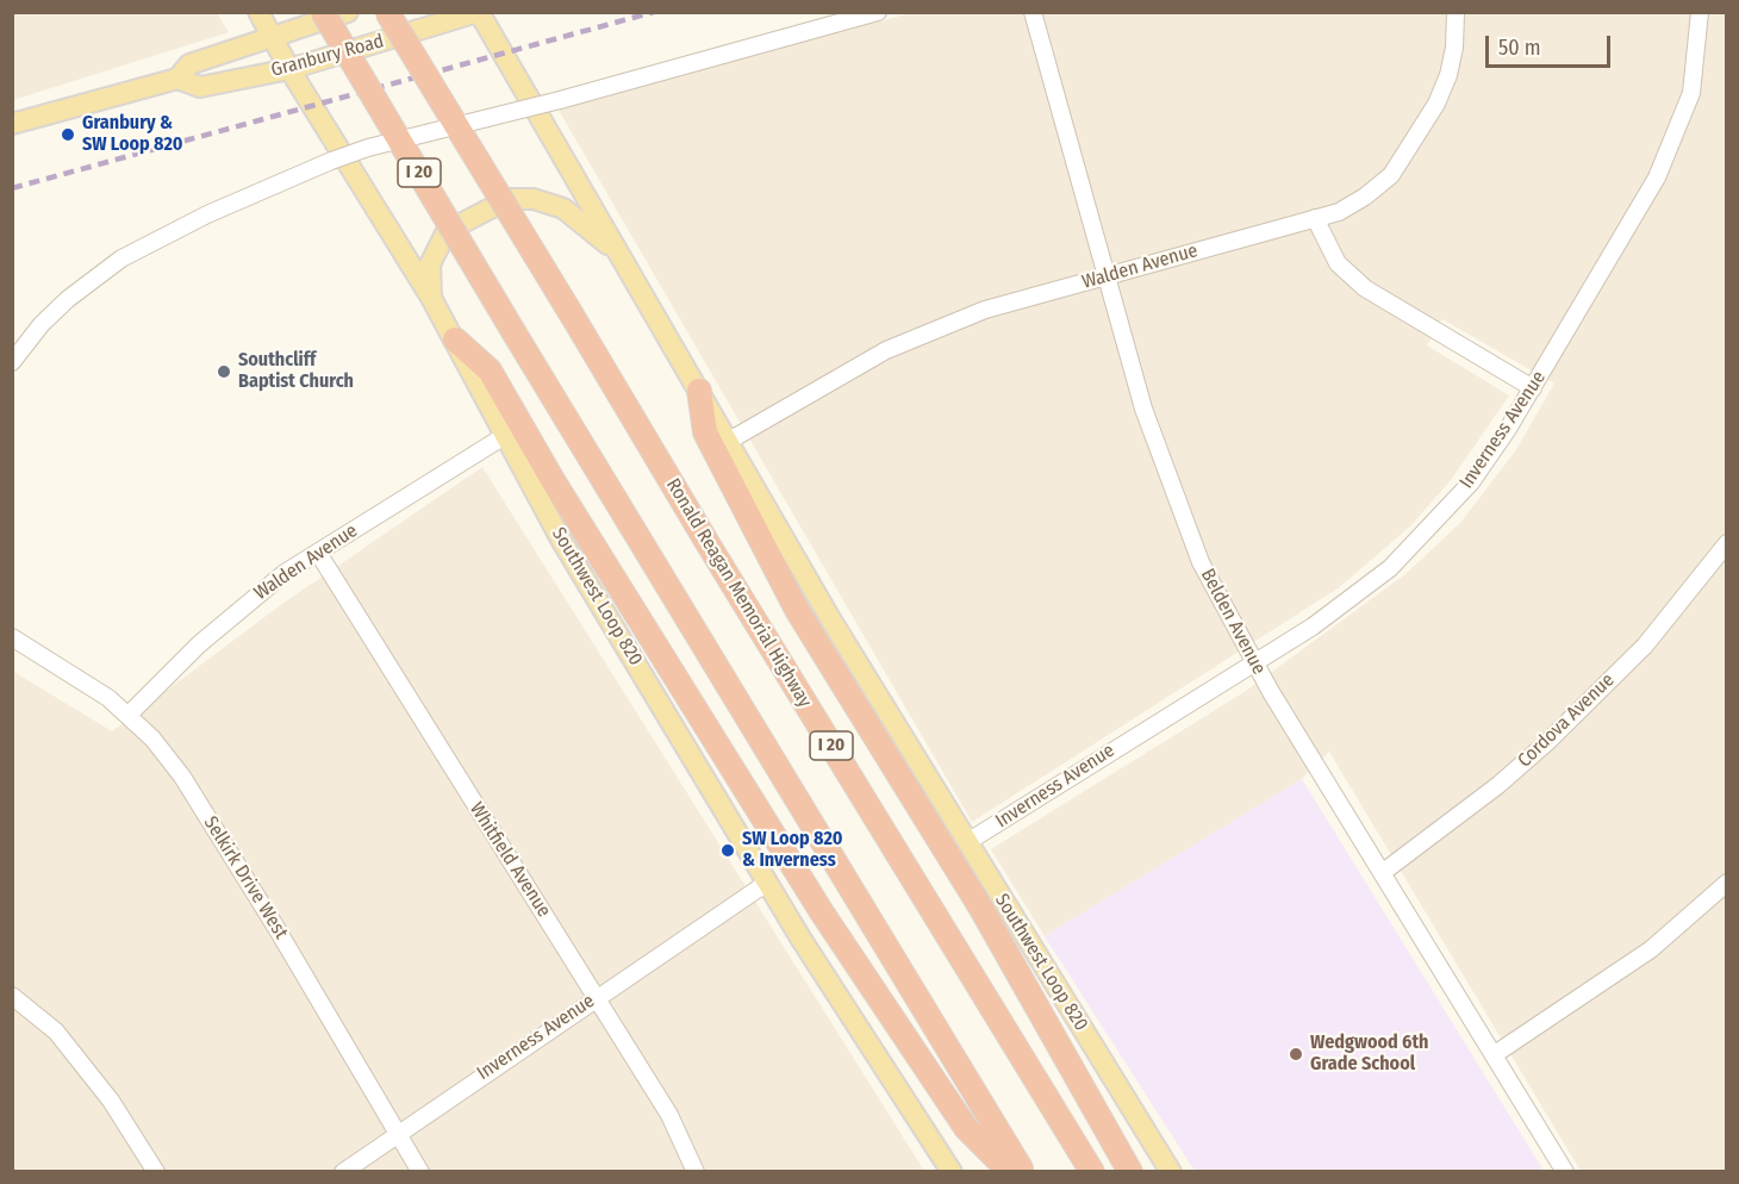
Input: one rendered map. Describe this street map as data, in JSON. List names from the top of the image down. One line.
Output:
{"streets":{"highway":["I 20","Ronald Reagan Memorial Highway"],"main road":["Granbury Road","Southwest Loop 820"],"street":["Walden Avenue","Inverness Avenue","Belden Avenue","Cordova Avenue","Whitfield Avenue","Selkirk Drive West"]},"crossings":[["Granbury Road","Southwest Loop 820"],["Walden Avenue","Southwest Loop 820"],["Walden Avenue","Belden Avenue"],["Walden Avenue","Whitfield Avenue"],["Walden Avenue","Selkirk Drive West"],["Inverness Avenue","Southwest Loop 820"],["Inverness Avenue","Belden Avenue"],["Inverness Avenue","Whitfield Avenue"],["Inverness Avenue","Selkirk Drive West"],["Belden Avenue","Cordova Avenue"]],"places":["Granbury & SW Loop 820","Southcliff Baptist Church","SW Loop 820 & Inverness","Wedgwood 6th Grade School"],"scale_bar":"50 m"}
